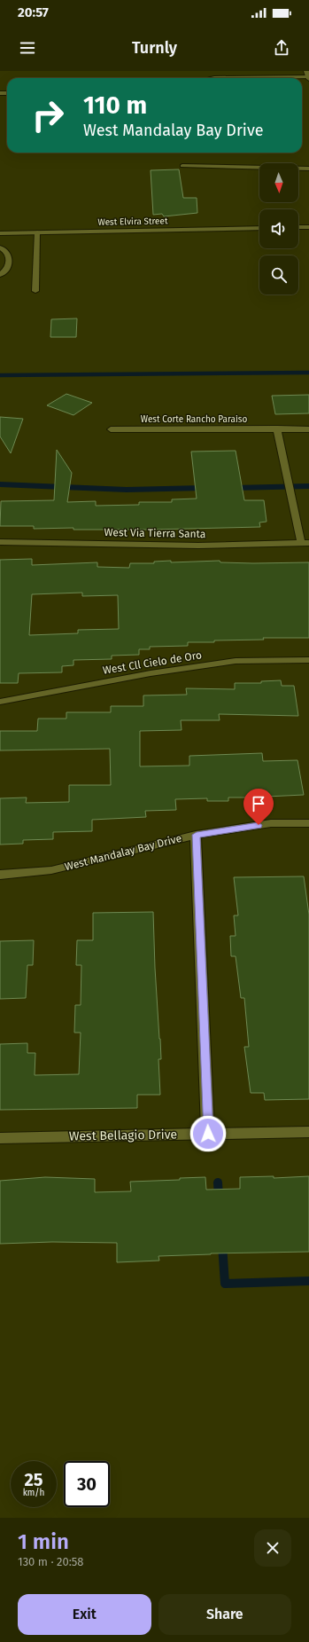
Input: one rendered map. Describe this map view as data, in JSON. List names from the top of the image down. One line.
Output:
{"streets":{"street":["West Elvira Street","West Corte Rancho Paraiso","West Via Tierra Santa","West Cll Cielo de Oro","West Mandalay Bay Drive","West Bellagio Drive"]},"north":"bottom","page":{"status":"20:57","header":"Turnly","turn":["110 m","West Mandalay Bay Drive"],"speed":"25 km/h","limit":"30","heading":["1 min","130 m · 20:58"],"buttons":["Exit","Share"]}}
